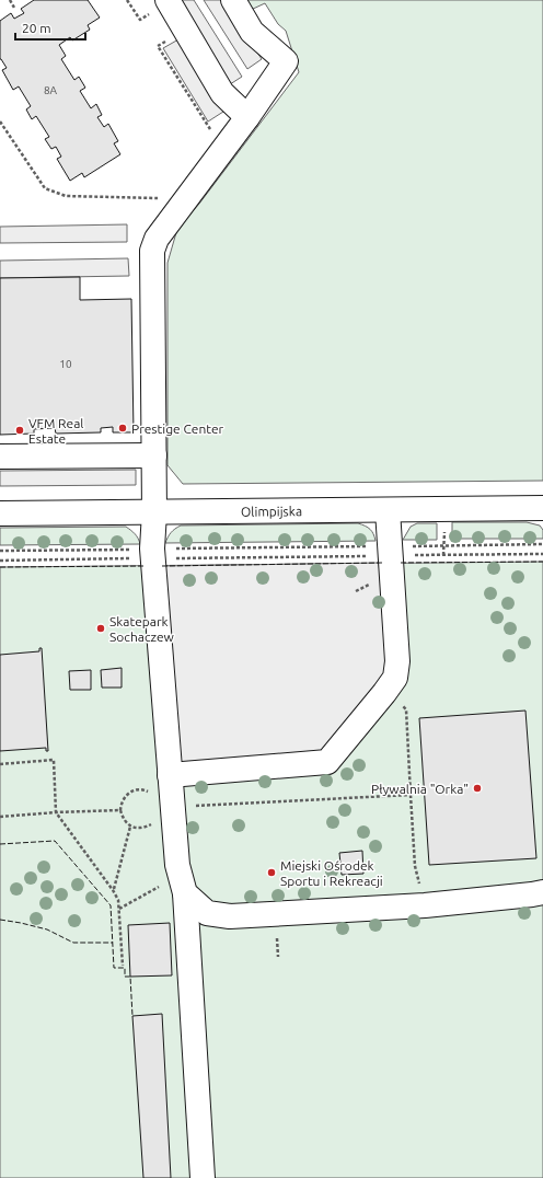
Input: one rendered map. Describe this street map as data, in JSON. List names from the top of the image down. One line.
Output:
{"streets":{"street":["Olimpijska"]},"places":["Prestige Center","VFM Real Estate","Skatepark Sochaczew","Pływalnia \"Orka\"","Miejski Ośrodek Sportu i Rekreacji"],"house_numbers":["8A","10"],"scale_bar":"20 m"}
